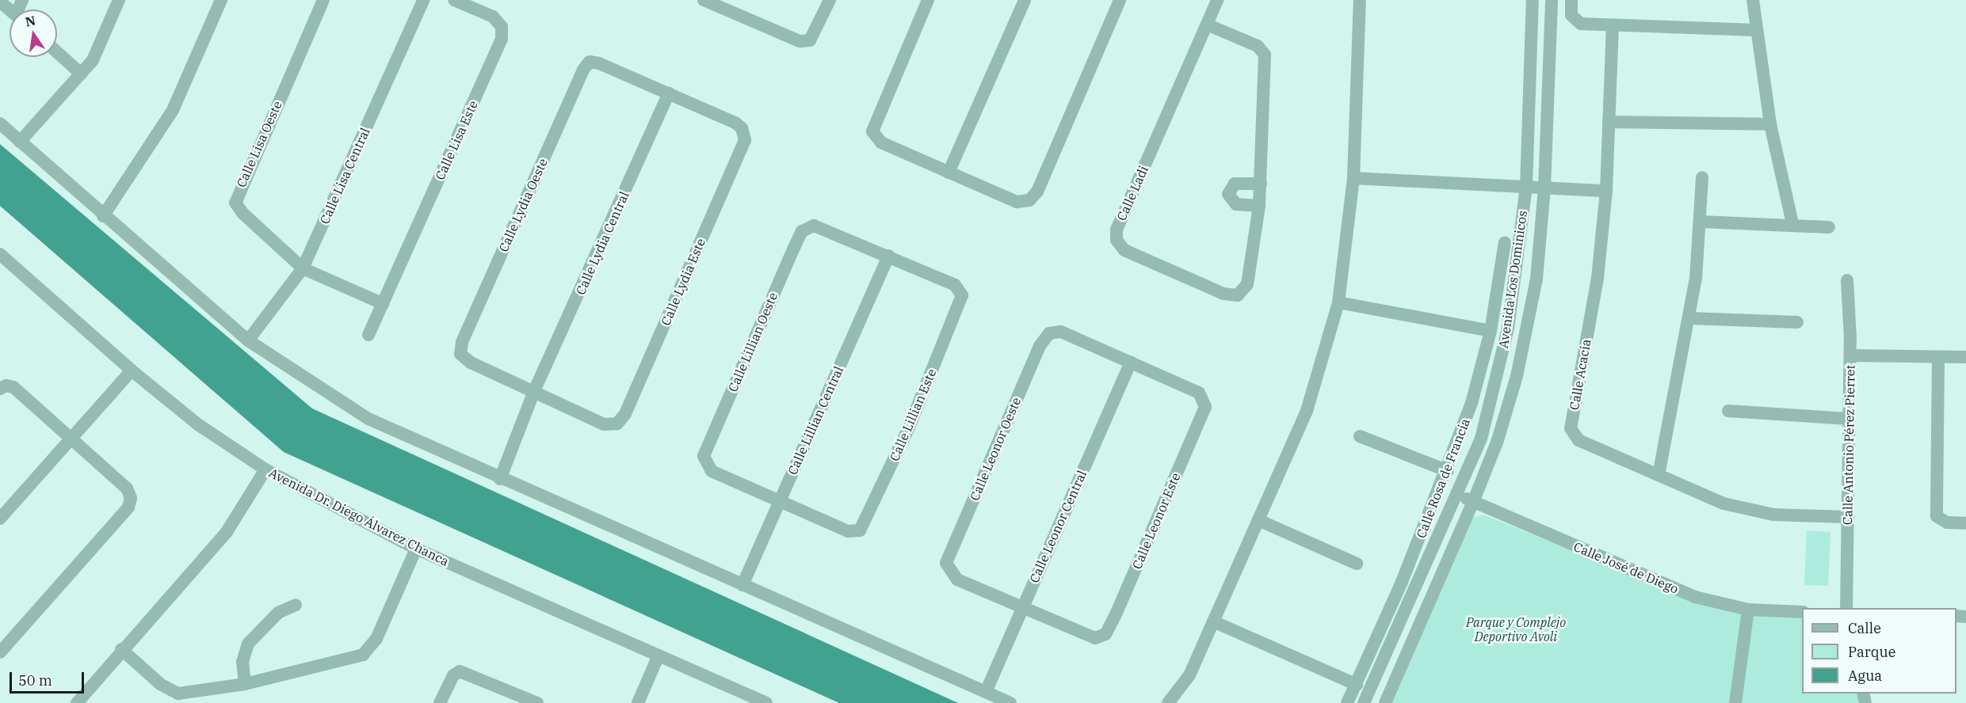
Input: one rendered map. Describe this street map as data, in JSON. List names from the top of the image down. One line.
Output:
{"streets":{"street":["Calle Lisa Este","Calle Lisa Oeste","Calle Lisa Central","Calle Ladi","Calle Lydia Oeste","Calle Lydia Central","Avenida Los Dominicos","Calle Lydia Este","Calle Lillian Oeste","Calle Acacia","Calle Lillian Este","Calle Lillian Central","Calle Antonio Pérez Pierret","Calle Leonor Oeste","Calle Rosa de Francia","Avenida Dr. Diego Álvarez Chanca","Calle Leonor Este","Calle Leonor Central","Calle José de Diego"]},"crossings":[["Calle Lisa Oeste","Calle Lisa Central"],["Calle Lydia Oeste","Calle Lydia Central"],["Calle Lydia Oeste","Calle Lydia Este"],["Calle Lydia Central","Calle Lydia Este"],["Avenida Los Dominicos","Calle José de Diego"],["Calle Lillian Oeste","Calle Lillian Este"],["Calle Lillian Oeste","Calle Lillian Central"],["Calle Acacia","Calle Antonio Pérez Pierret"],["Calle Lillian Este","Calle Lillian Central"],["Calle Leonor Oeste","Calle Leonor Este"],["Calle Leonor Oeste","Calle Leonor Central"],["Calle Leonor Este","Calle Leonor Central"]],"parks":["Parque y Complejo Deportivo Avoli"],"legend":["Calle","Parque","Agua"],"scale_bar":"50 m","north":"top"}
